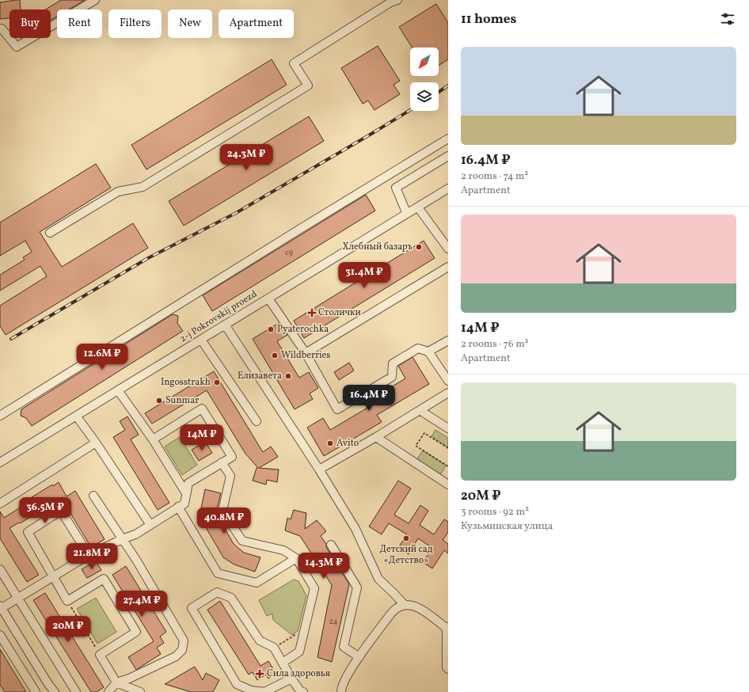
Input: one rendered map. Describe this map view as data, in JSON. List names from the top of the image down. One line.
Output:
{"streets":{"street":["2-j Pokrovskij proezd"]},"places":{"other":["Хлебный базаръ","Pyaterochka","Wildberries","Елизавета","Ingosstrakh","Sunmar","Avito","Детский сад «Детство»"],"health":["Столички","Сила здоровья"]},"house_numbers":["с9","24"],"north":"bottom left","page":{"heading":"11 homes","chip":["Buy","Rent","Filters","New","Apartment"],"list":[{"name":"16.4M ₽","note":"2 rooms · 74 m² · Apartment"},{"name":"14M ₽","note":"2 rooms · 76 m² · Apartment"},{"name":"20M ₽","note":"3 rooms · 92 m² · Кузьминская улица"}],"price":["24.3M ₽","31.4M ₽","12.6M ₽","16.4M ₽","14M ₽","36.5M ₽","40.8M ₽","21.8M ₽","14.3M ₽","27.4M ₽","20M ₽"]}}
